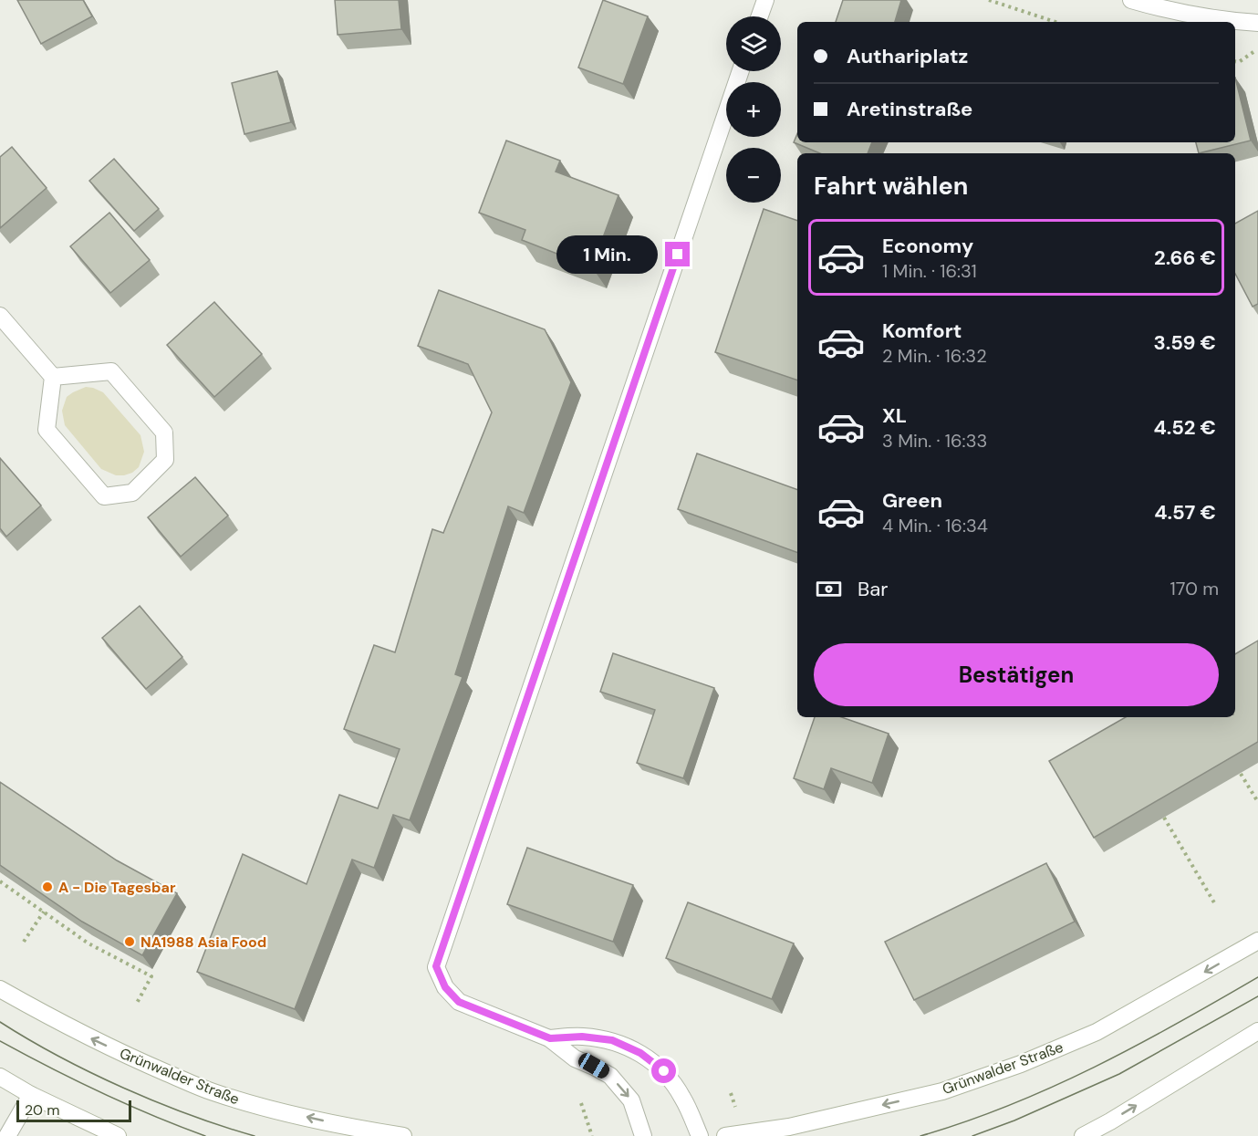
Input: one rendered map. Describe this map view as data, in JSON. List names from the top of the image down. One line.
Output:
{"streets":{"street":["Grünwalder Straße"]},"one_way":["Grünwalder Straße"],"places":["A - Die Tagesbar","NA1988 Asia Food"],"scale_bar":"20 m","page":{"map_buttons":["+","−"],"banner":["Authariplatz","Aretinstraße"],"heading":"Fahrt wählen","list":[{"name":"Economy","note":"1 Min. · 16:31","value":"2.66 €"},{"name":"Komfort","note":"2 Min. · 16:32","value":"3.59 €"},{"name":"XL","note":"3 Min. · 16:33","value":"4.52 €"},{"name":"Green","note":"4 Min. · 16:34","value":"4.57 €"}],"bubble":"1 Min.","pay":["Bar","170 m"],"buttons":"Bestätigen","scale":"20 m"}}
